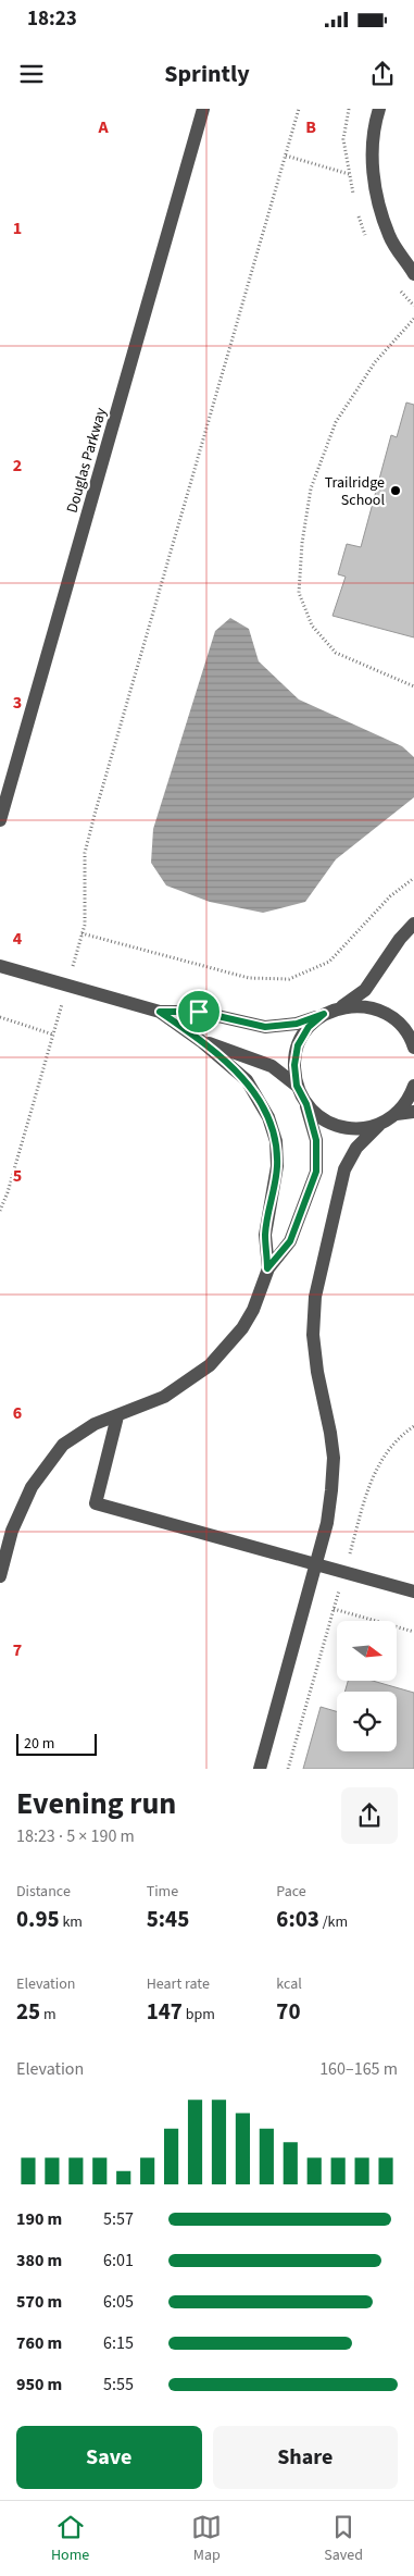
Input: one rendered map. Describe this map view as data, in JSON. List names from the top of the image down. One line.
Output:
{"streets":{"street":["Douglas Parkway"]},"places":["Trailridge School"],"scale_bar":"20 m","north":"right","page":{"status":"18:23","header":"Sprintly","scale":"20 m","heading":["Evening run","18:23 · 5 × 190 m"],"stats":[["Distance","0.95 km"],["Time","5:45"],["Pace","6:03 /km"],["Elevation","25 m"],["Heart rate","147 bpm"],["kcal","70"]],"chart":["Elevation","160–165 m"],"list":[{"name":"190 m","note":"5:57"},{"name":"380 m","note":"6:01"},{"name":"570 m","note":"6:05"},{"name":"760 m","note":"6:15"},{"name":"950 m","note":"5:55"}],"buttons":["Save","Share"],"tabs":["Home","Map","Saved"]},"grid":{"columns":["A","B"],"rows":["1","2","3","4","5","6","7"]}}
